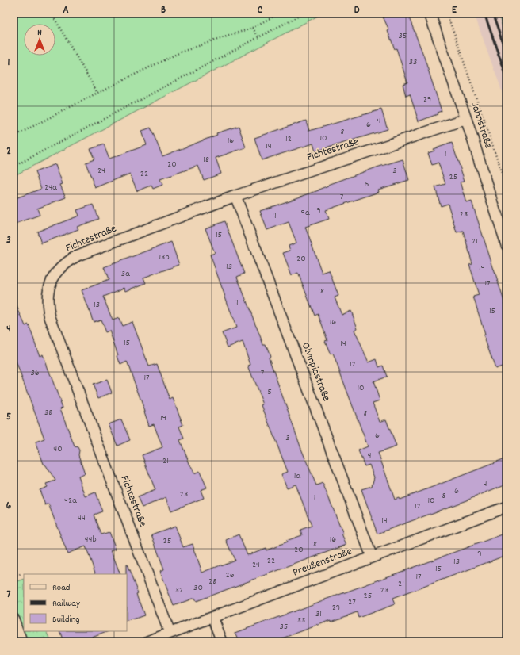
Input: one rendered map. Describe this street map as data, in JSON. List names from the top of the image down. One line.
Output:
{"streets":{"street":["Jahnstraße","Fichtestraße","Olympiastraße","Preußenstraße"]},"crossings":[["Jahnstraße","Fichtestraße"],["Fichtestraße","Olympiastraße"],["Fichtestraße","Preußenstraße"],["Olympiastraße","Preußenstraße"]],"house_numbers":["35","33","29","4","6","8","10","12","16","14","1","18","20","24","3","22","25","5","24a","7","9","9a","23","11","15","21","13b","20","13","19","13a","17","18","11","13","15","16","15","14","12","36","7","17","10","5","38","8","19","6","3","40","4","21","1a","4","6","23","8","1","42a","10","12","44","14","44b","16","25","18","20","9","22","13","24","15","26","17","28","21","30","32","23","25","27","29","31","33","35"],"legend":["Road","Railway","Building"],"north":"top","grid":{"columns":["A","B","C","D","E"],"rows":["1","2","3","4","5","6","7"]}}
